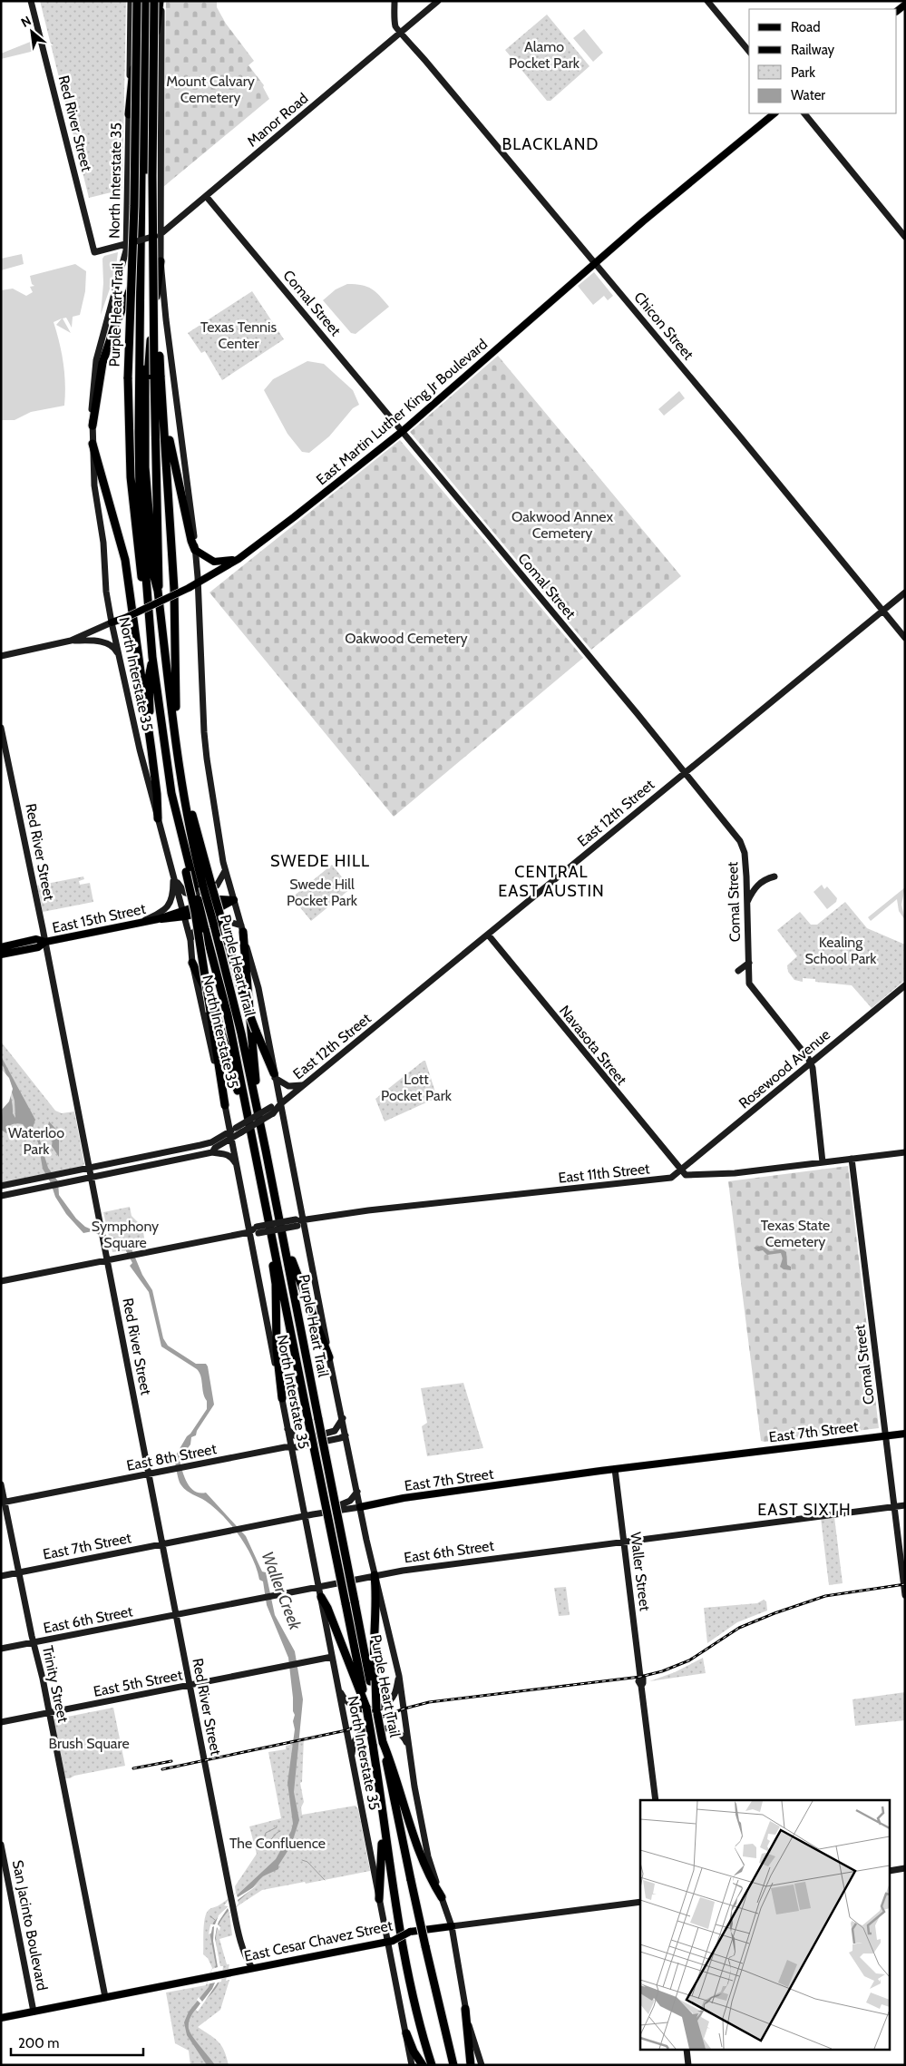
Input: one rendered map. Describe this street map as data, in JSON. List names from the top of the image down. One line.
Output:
{"streets":{"highway":["Purple Heart Trail"],"main road":["Manor Road","Red River Street","North Interstate 35","Comal Street","Chicon Street","East Martin Luther King Jr Boulevard","East 12th Street","East 15th Street","Navasota Street","Rosewood Avenue","East 11th Street","East 7th Street","East 8th Street","East 6th Street","Waller Street","East 5th Street","Trinity Street","San Jacinto Boulevard","East Cesar Chavez Street"]},"crossings":[["Manor Road","Red River Street"],["Manor Road","North Interstate 35"],["Manor Road","Comal Street"],["Manor Road","Chicon Street"],["Red River Street","East 12th Street"],["Red River Street","East 15th Street"],["Red River Street","East 11th Street"],["Red River Street","East 7th Street"],["Red River Street","East 8th Street"],["Red River Street","East 6th Street"],["Red River Street","East 5th Street"],["Red River Street","East Cesar Chavez Street"],["North Interstate 35","East Martin Luther King Jr Boulevard"],["North Interstate 35","East 12th Street"],["North Interstate 35","East 15th Street"],["North Interstate 35","East 11th Street"],["North Interstate 35","East 7th Street"],["North Interstate 35","East 8th Street"],["North Interstate 35","East 6th Street"],["North Interstate 35","East 5th Street"],["North Interstate 35","East Cesar Chavez Street"],["Comal Street","East Martin Luther King Jr Boulevard"],["Comal Street","East 12th Street"],["Comal Street","Rosewood Avenue"],["Comal Street","East 7th Street"],["Comal Street","East 6th Street"],["Chicon Street","East Martin Luther King Jr Boulevard"],["Chicon Street","East 12th Street"],["East 12th Street","Navasota Street"],["Navasota Street","Rosewood Avenue"],["Navasota Street","East 11th Street"],["Rosewood Avenue","East 11th Street"],["East 7th Street","Waller Street"],["East 7th Street","Trinity Street"],["East 8th Street","Trinity Street"],["East 6th Street","Waller Street"],["East 6th Street","Trinity Street"],["East 5th Street","Trinity Street"],["Trinity Street","East Cesar Chavez Street"],["San Jacinto Boulevard","East Cesar Chavez Street"]],"districts":["BLACKLAND","SWEDE HILL","CENTRAL EAST AUSTIN","EAST SIXTH"],"water":["Waller Creek"],"parks":["Alamo Pocket Park","Mount Calvary Cemetery","Texas Tennis Center","Oakwood Annex Cemetery","Oakwood Cemetery","Swede Hill Pocket Park","Kealing School Park","Lott Pocket Park","Waterloo Park","Texas State Cemetery","Symphony Square","Brush Square","The Confluence"],"legend":["Road","Railway","Park","Water"],"scale_bar":"200 m","north":"top left"}
